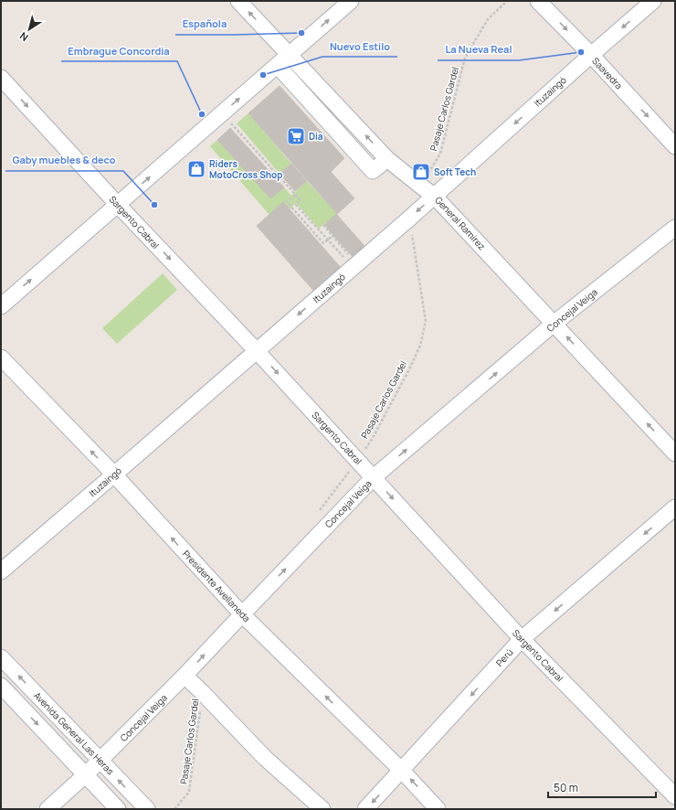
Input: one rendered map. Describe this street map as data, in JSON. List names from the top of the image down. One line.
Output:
{"streets":{"street":["Saavedra","Ituzaingó","Sargento Cabral","General Ramírez","Concejal Veiga","Presidente Avellaneda","Perú","Avenida General Las Heras"],"path":["Pasaje Carlos Gardel"]},"crossings":[["Saavedra","Ituzaingó"],["Ituzaingó","Pasaje Carlos Gardel"],["Ituzaingó","Sargento Cabral"],["Ituzaingó","General Ramírez"],["Ituzaingó","Presidente Avellaneda"],["Pasaje Carlos Gardel","Sargento Cabral"],["Pasaje Carlos Gardel","General Ramírez"],["Sargento Cabral","Concejal Veiga"],["Sargento Cabral","Perú"],["General Ramírez","Concejal Veiga"],["Concejal Veiga","Presidente Avellaneda"],["Concejal Veiga","Avenida General Las Heras"],["Presidente Avellaneda","Perú"]],"one_way":["Saavedra","Ituzaingó","Sargento Cabral","General Ramírez","Concejal Veiga","Perú"],"places":{"other":["Española","La Nueva Real","Nuevo Estilo","Embrague Concordia","Gaby muebles & deco"],"supermarket":["Dia"],"shop":["Riders MotoCross Shop","Soft Tech"]},"scale_bar":"50 m","north":"bottom left"}
